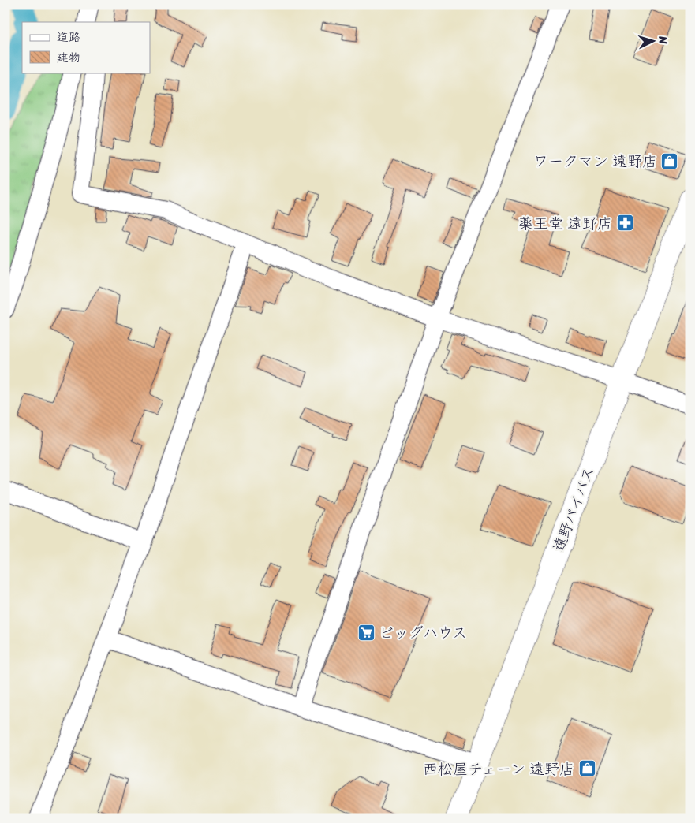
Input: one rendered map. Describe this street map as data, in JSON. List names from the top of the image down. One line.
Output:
{"streets":{"highway":["遠野バイパス"]},"places":{"shop":["ワークマン 遠野店","西松屋チェーン 遠野店"],"pharmacy":["薬王堂 遠野店"],"supermarket":["ビッグハウス"]},"legend":["道路","建物"],"north":"right"}
